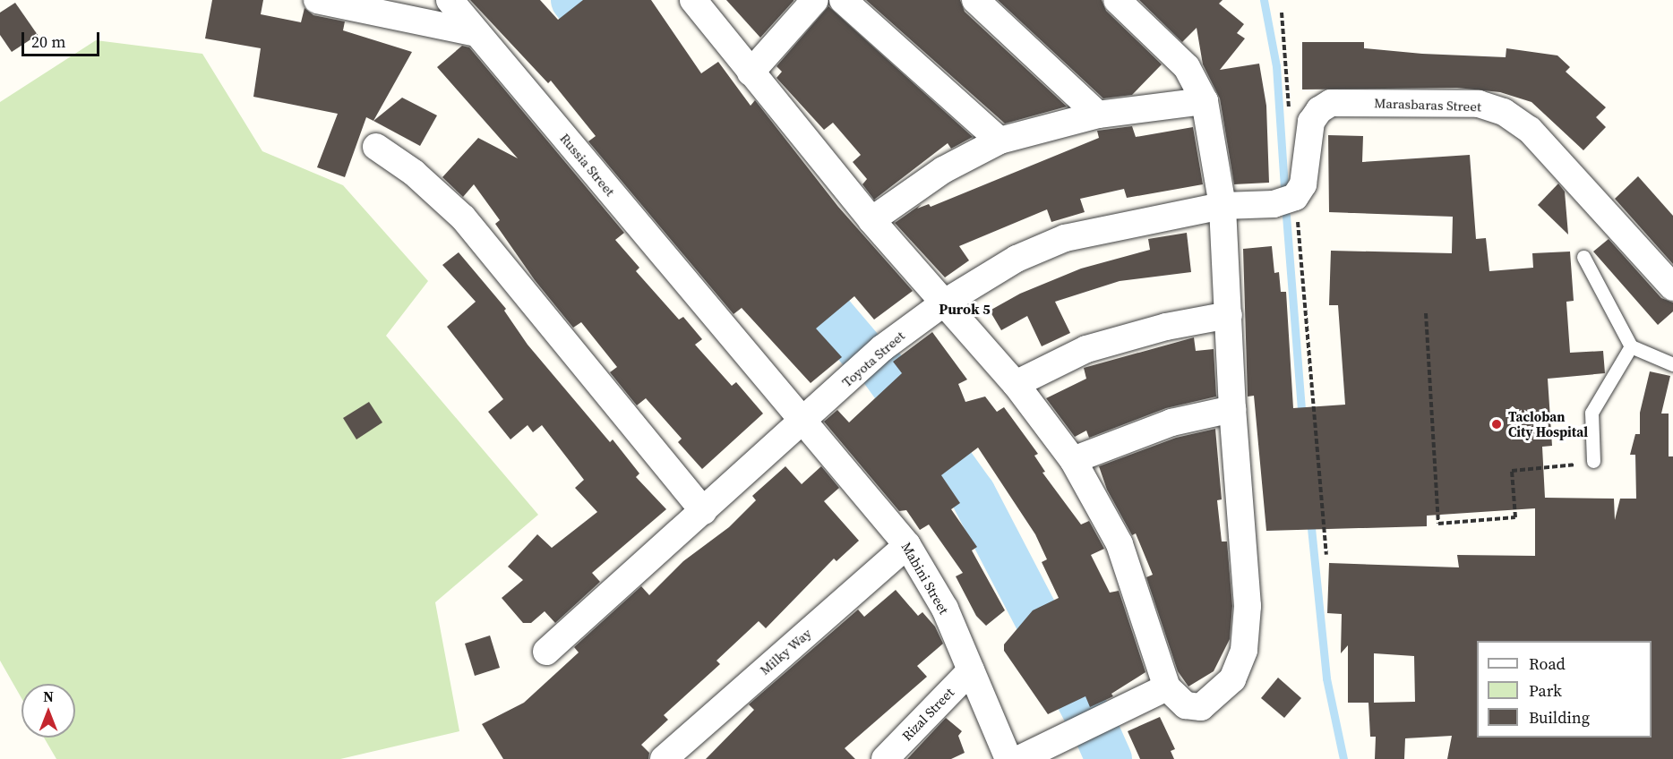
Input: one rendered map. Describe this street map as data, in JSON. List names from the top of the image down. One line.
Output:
{"streets":{"street":["Marasbaras Street","Russia Street","Toyota Street","Mabini Street","Milky Way","Rizal Street"]},"crossings":[["Marasbaras Street","Toyota Street"],["Russia Street","Toyota Street"],["Russia Street","Mabini Street"],["Toyota Street","Mabini Street"],["Mabini Street","Milky Way"],["Mabini Street","Rizal Street"]],"districts":["Purok 5"],"places":["Tacloban City Hospital"],"legend":["Road","Park","Building"],"scale_bar":"20 m","north":"top"}
